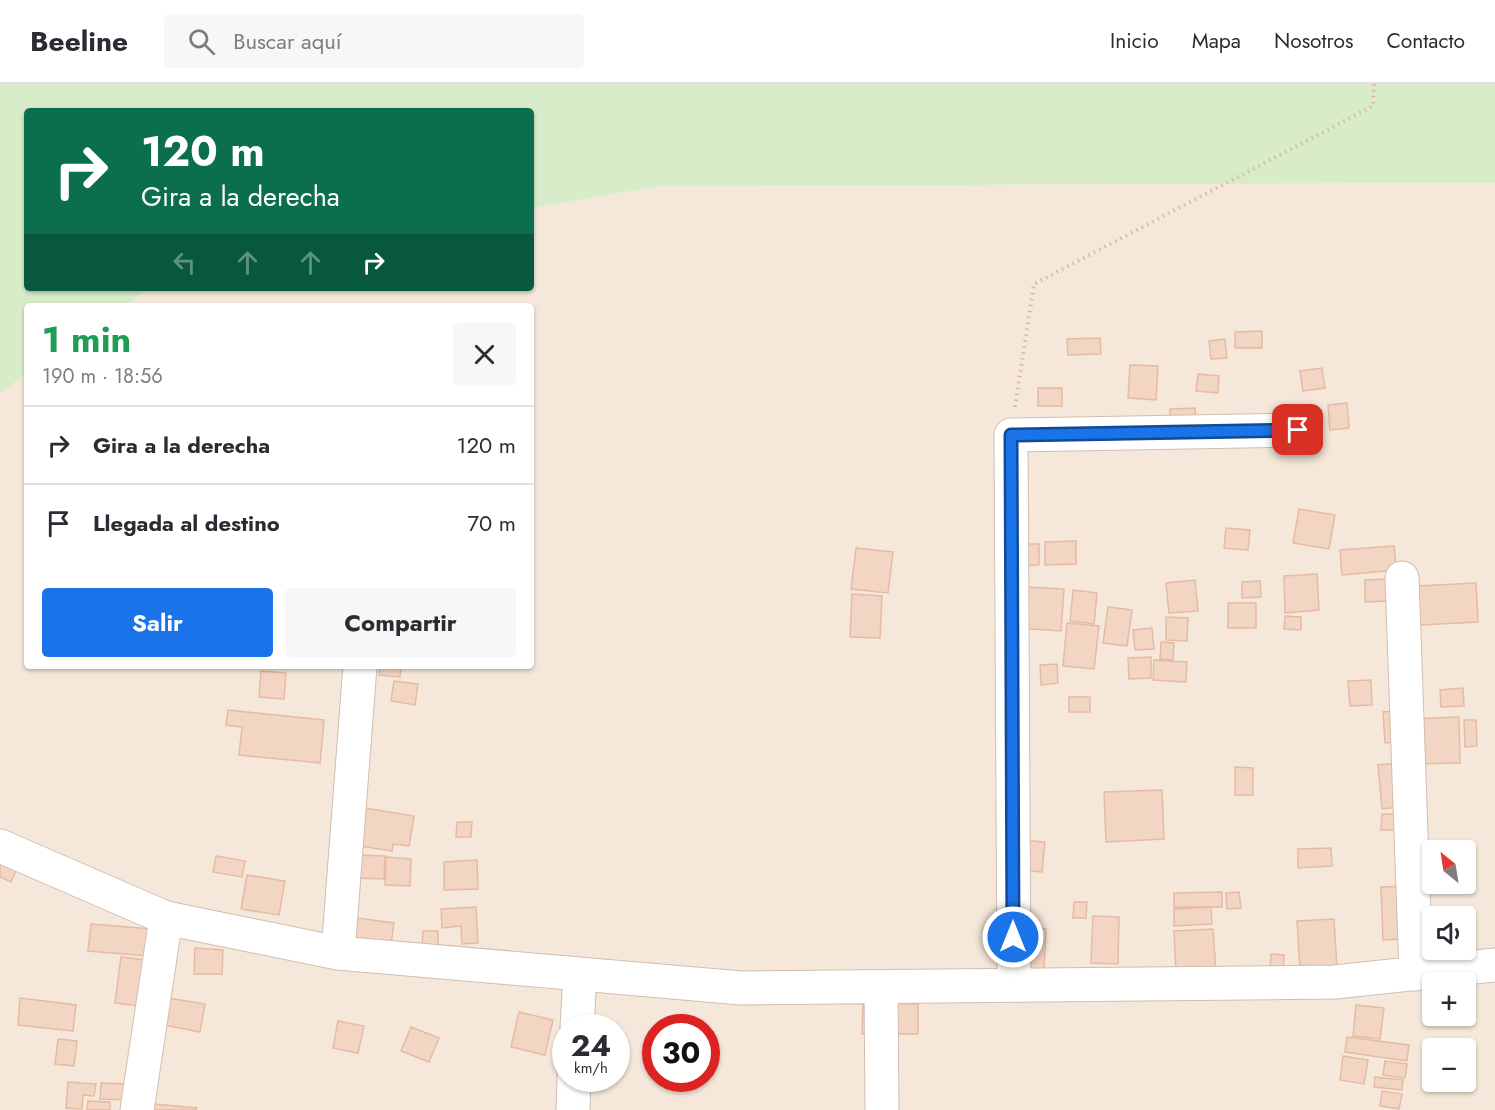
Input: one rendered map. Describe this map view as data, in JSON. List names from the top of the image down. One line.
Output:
{"north":"top left","page":{"header":"Beeline","search":"Buscar aquí","nav":["Inicio","Mapa","Nosotros","Contacto"],"turn":["120 m","Gira a la derecha"],"heading":["1 min","190 m · 18:56"],"list":[{"name":"Gira a la derecha","value":"120 m"},{"name":"Llegada al destino","value":"70 m"}],"buttons":["Salir","Compartir"],"map_buttons":["+","−"],"speed":"24 km/h","limit":"30"}}
